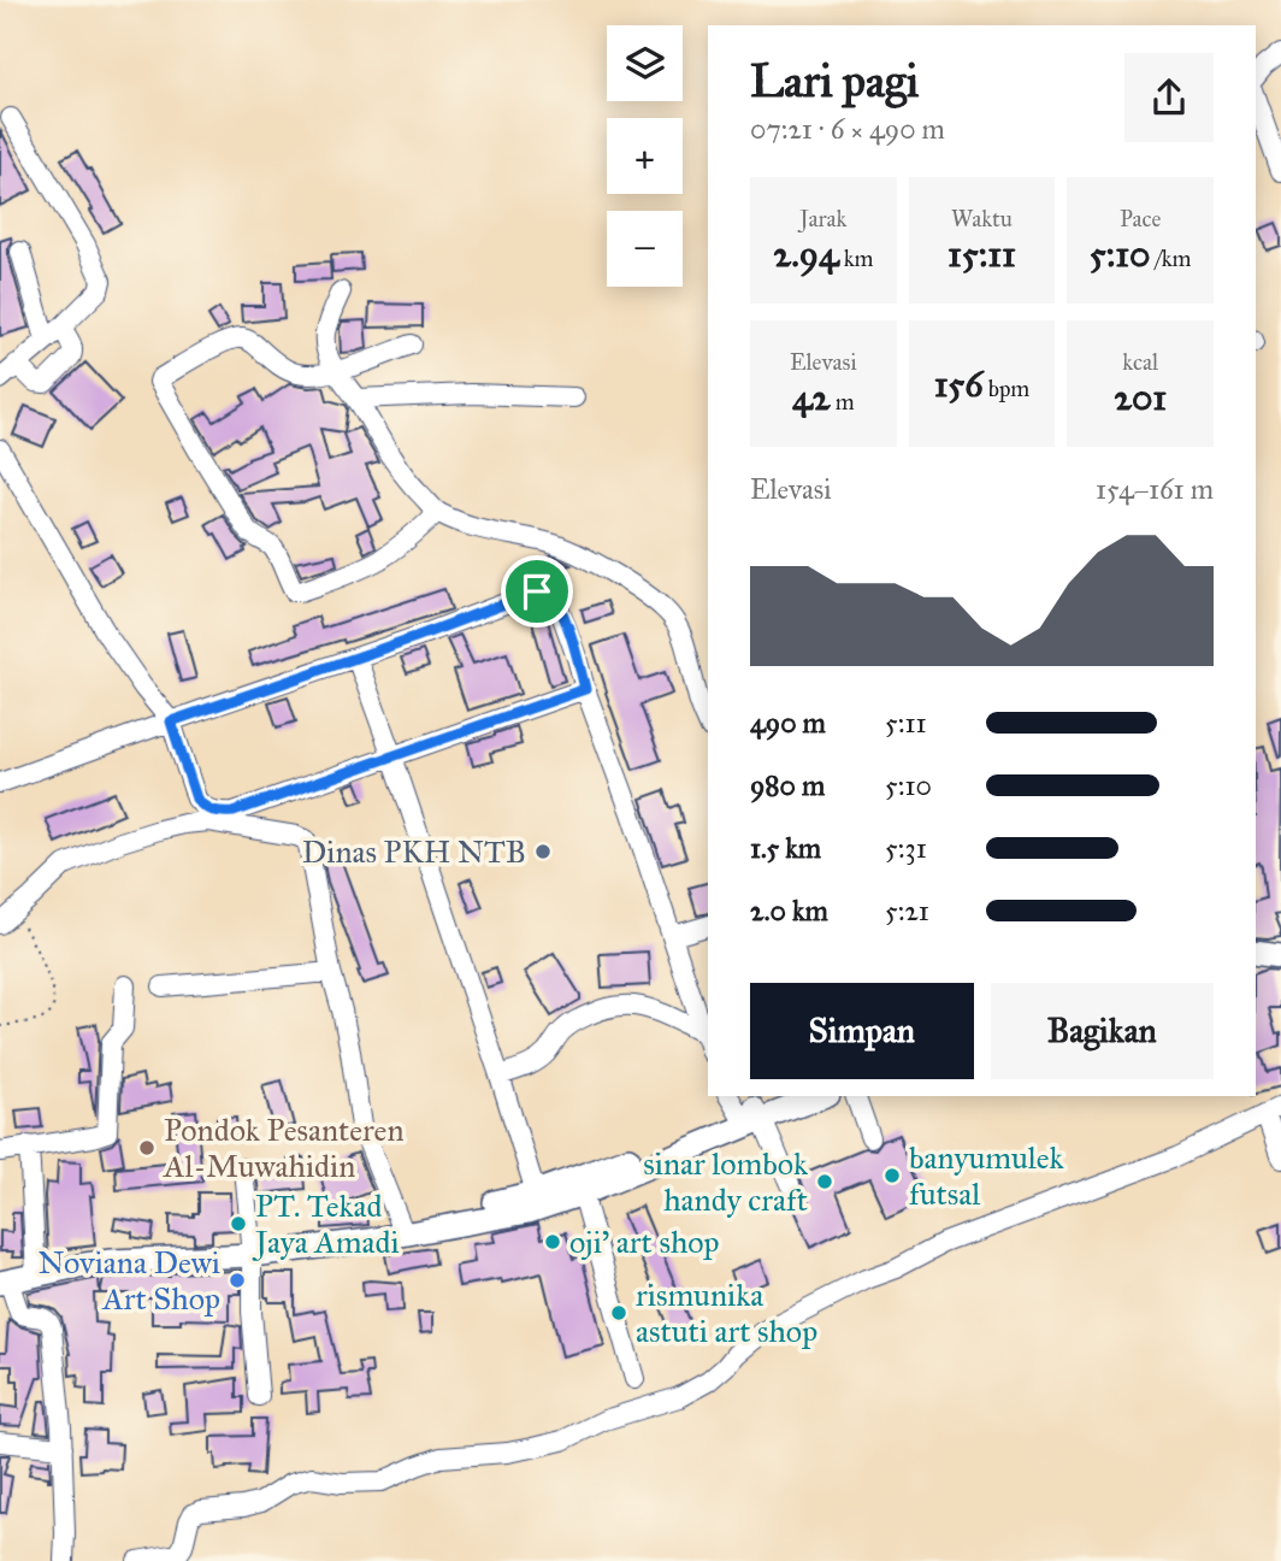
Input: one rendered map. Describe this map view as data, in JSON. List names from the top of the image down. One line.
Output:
{"places":["Dinas PKH NTB","Pondok Pesanteren Al-Muwahidin","banyumulek futsal","sinar lombok handy craft","PT. Tekad Jaya Amadi","oji' art shop","Noviana Dewi Art Shop","rismunika astuti art shop"],"page":{"map_buttons":["+","−"],"heading":["Lari pagi","07:21 · 6 × 490 m"],"stats":[["Jarak","2.94 km"],["Waktu","15:11"],["Pace","5:10 /km"],["Elevasi","42 m"],["156 bpm"],["kcal","201"]],"chart":["Elevasi","154–161 m"],"list":[{"name":"490 m","note":"5:11"},{"name":"980 m","note":"5:10"},{"name":"1.5 km","note":"5:31"},{"name":"2.0 km","note":"5:21"}],"buttons":["Simpan","Bagikan"]}}
